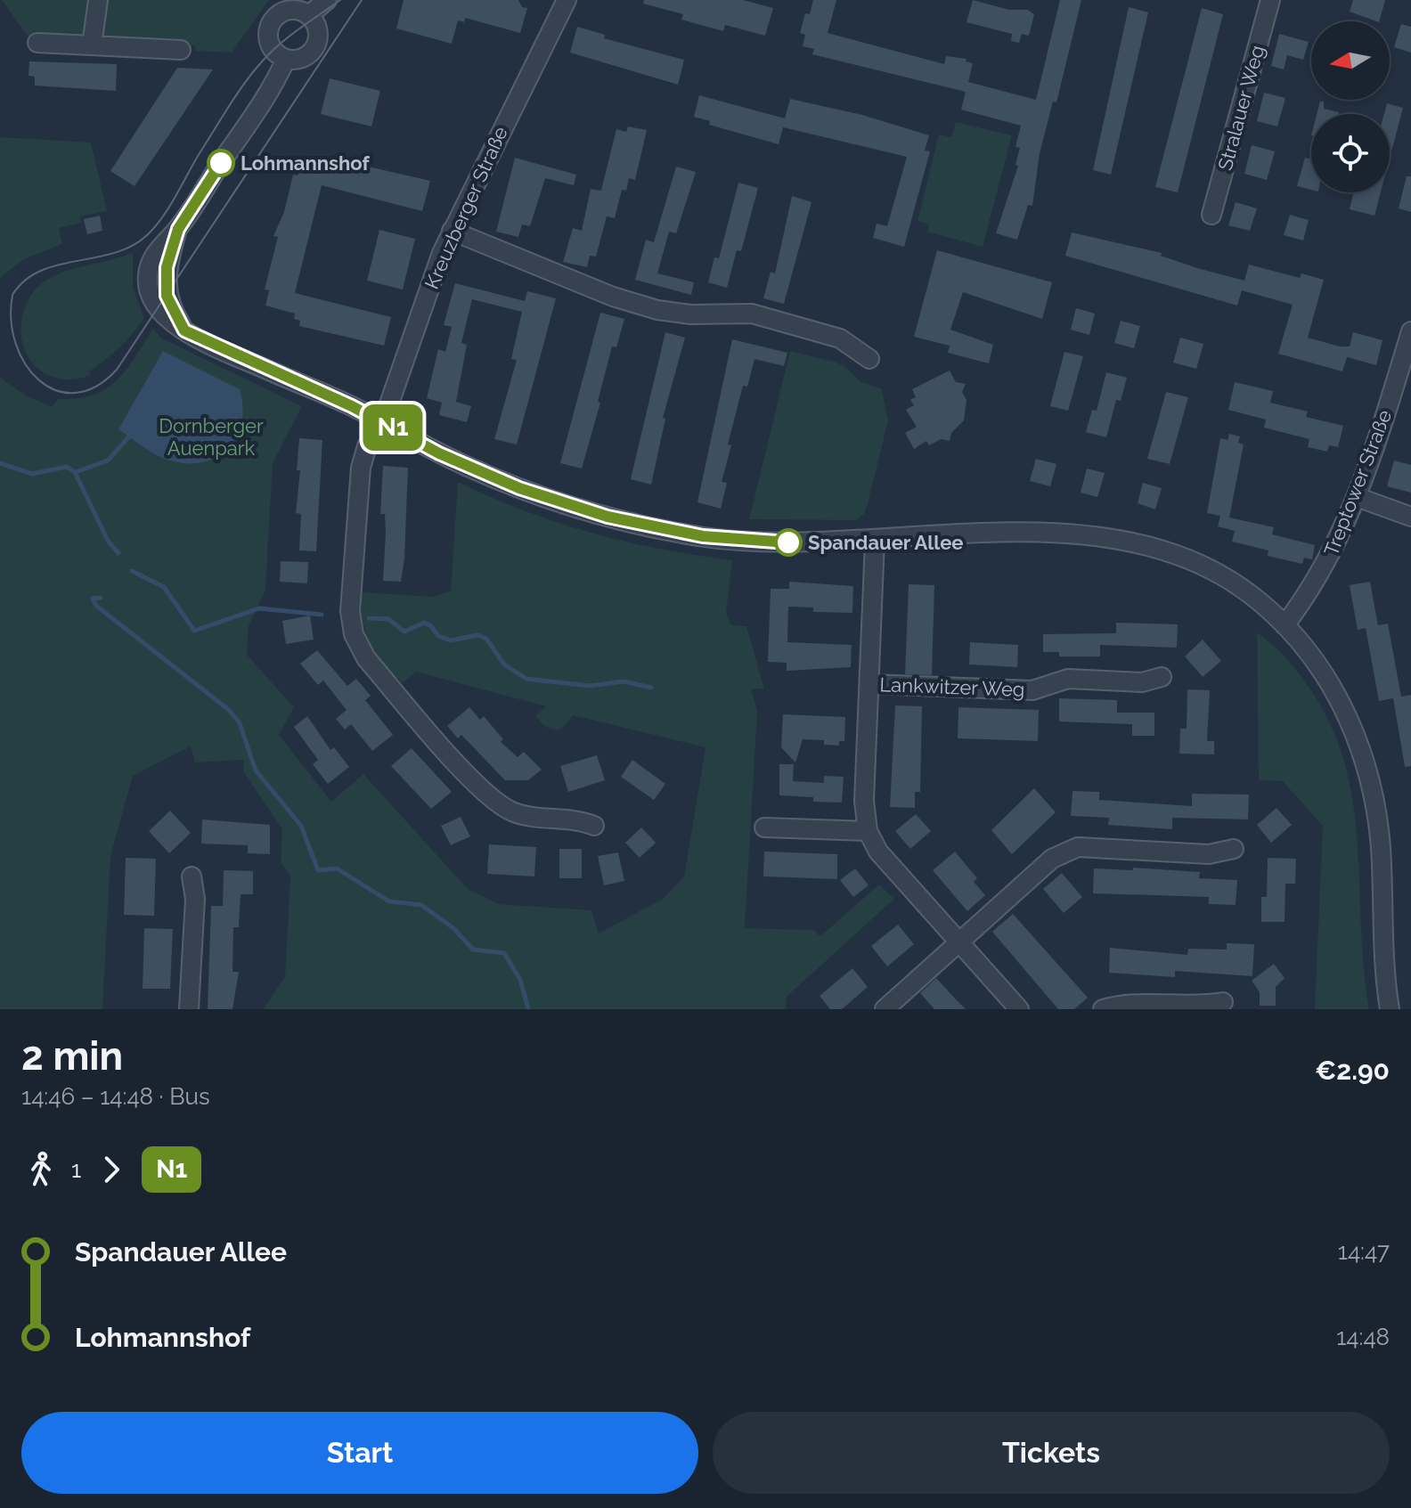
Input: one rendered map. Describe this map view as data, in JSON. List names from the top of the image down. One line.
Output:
{"streets":{"street":["Stralauer Weg","Kreuzberger Straße","Treptower Straße","Lankwitzer Weg"]},"parks":["Dornberger Auenpark"],"places":["Lohmannshof","Spandauer Allee"],"lines":["bus line N1"],"north":"left","page":{"on_map":"N1","heading":["2 min","14:46 – 14:48 · Bus","€2.90"],"legs":["1","N1"],"list":[{"name":"Spandauer Allee","value":"14:47"},{"name":"Lohmannshof","value":"14:48"}],"buttons":["Start","Tickets"]}}
